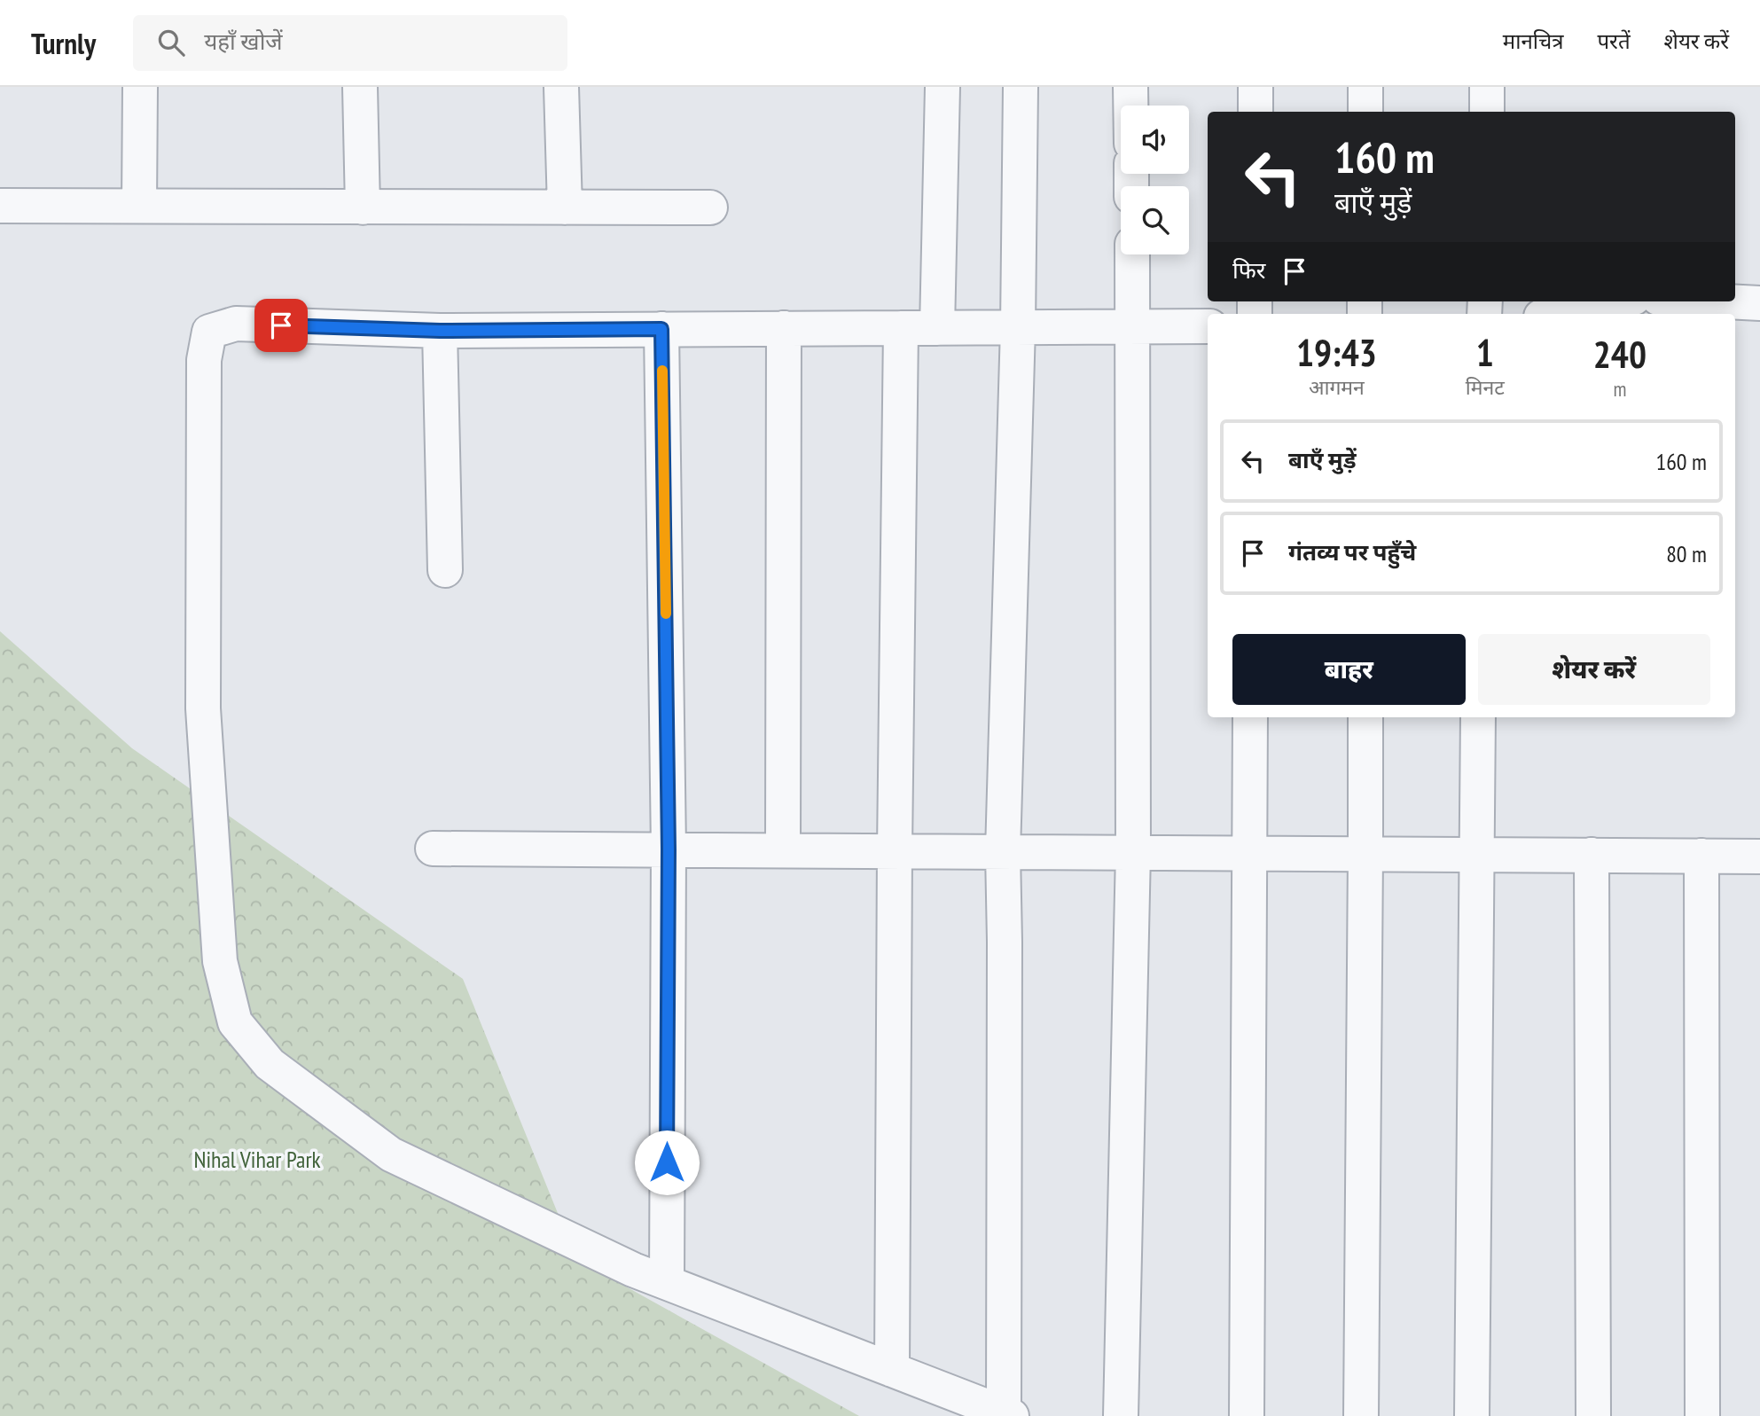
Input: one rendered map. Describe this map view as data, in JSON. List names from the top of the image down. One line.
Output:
{"parks":["Nihal Vihar Park"],"page":{"header":"Turnly","search":"यहाँ खोजें","nav":["मानचित्र","परतें","शेयर करें"],"turn":["160 m","बाएँ मुड़ें"],"then":"फिर","eta":["19:43","आगमन","1","मिनट","240","m"],"list":[{"name":"बाएँ मुड़ें","value":"160 m"},{"name":"गंतव्य पर पहुँचे","value":"80 m"}],"buttons":["बाहर","शेयर करें"]}}
